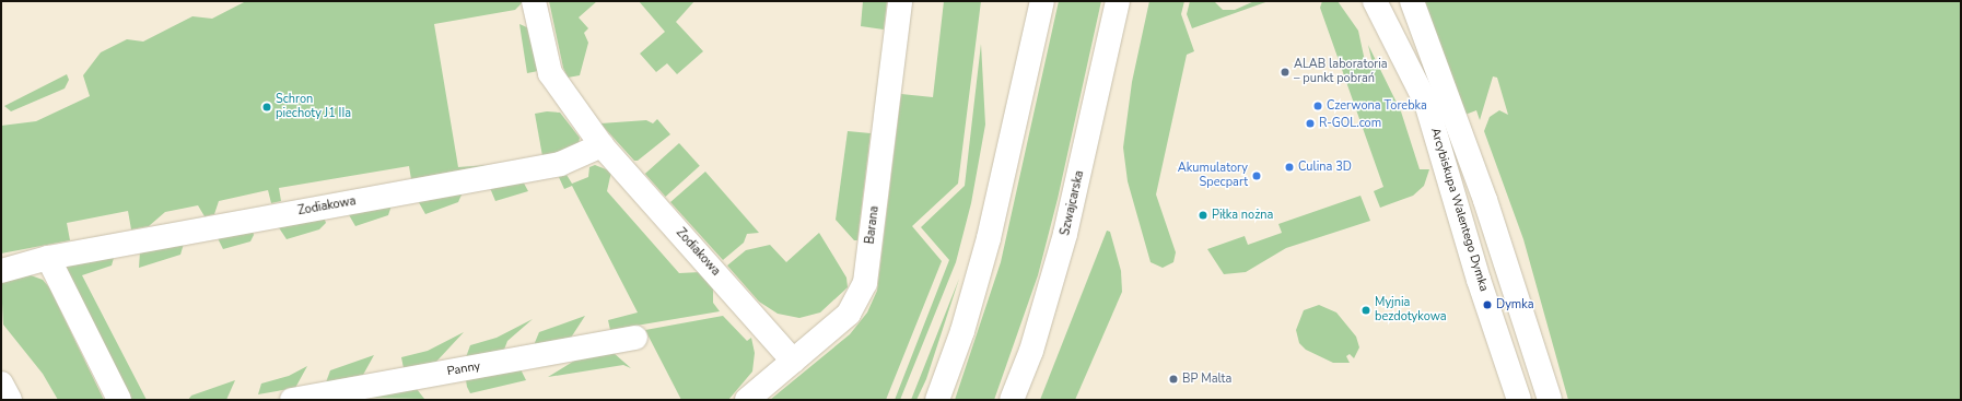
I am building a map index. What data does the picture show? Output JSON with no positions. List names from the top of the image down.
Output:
{
  "streets": {
    "street": [
      "Szwajcarska",
      "Zodiakowa",
      "Arcybiskupa Walentego Dymka",
      "Barana",
      "Panny"
    ]
  },
  "crossings": [
    ["Zodiakowa", "Barana"]
  ],
  "places": [
    "ALAB laboratoria – punkt pobrań",
    "Czerwona Torebka",
    "Schron piechoty J1 IIa",
    "R-GOL.com",
    "Culina 3D",
    "Akumulatory Specpart",
    "Piłka nożna",
    "Dymka",
    "Myjnia bezdotykowa",
    "BP Malta"
  ]
}
